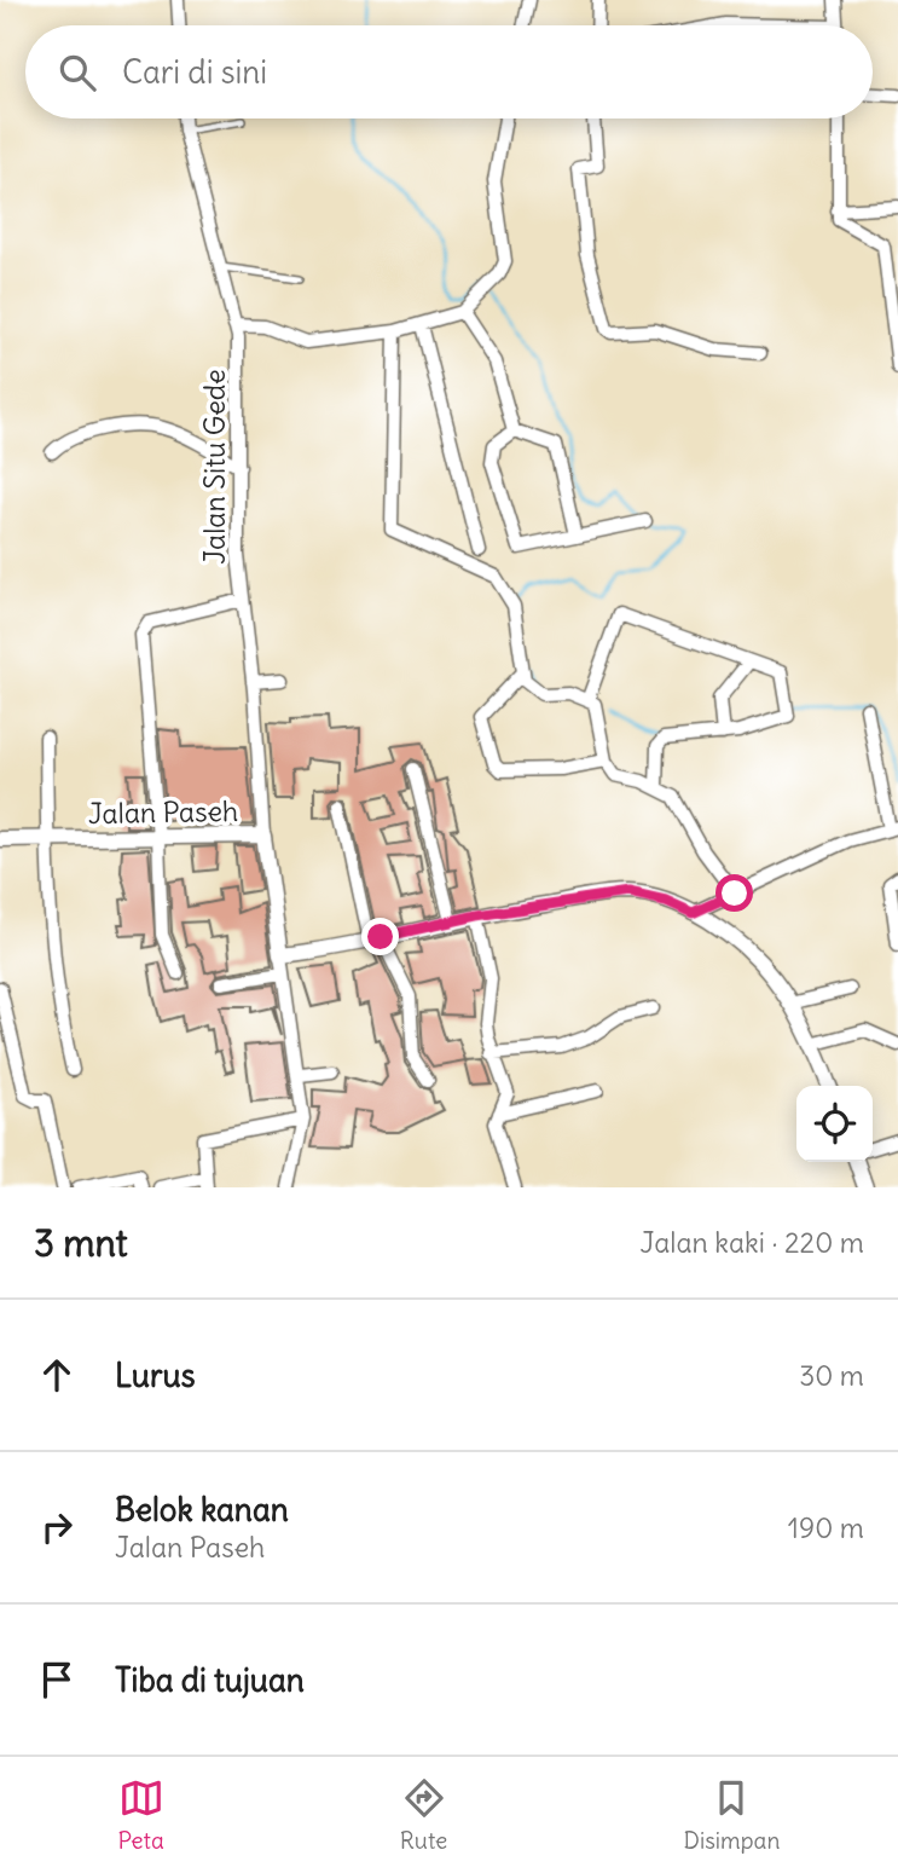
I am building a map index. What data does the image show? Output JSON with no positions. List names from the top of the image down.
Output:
{
  "streets": {
    "street": ["Jalan Situ Gede", "Jalan Paseh"]
  },
  "crossings": [
    ["Jalan Situ Gede", "Jalan Paseh"]
  ],
  "page": {
    "search": "Cari di sini",
    "heading": ["3 mnt", "Jalan kaki · 220 m"],
    "list": [
      ["Lurus", "30 m"],
      ["Belok kanan", "Jalan Paseh", "190 m"],
      "Tiba di tujuan"
    ],
    "nav": ["Peta", "Rute", "Disimpan"]
  }
}
